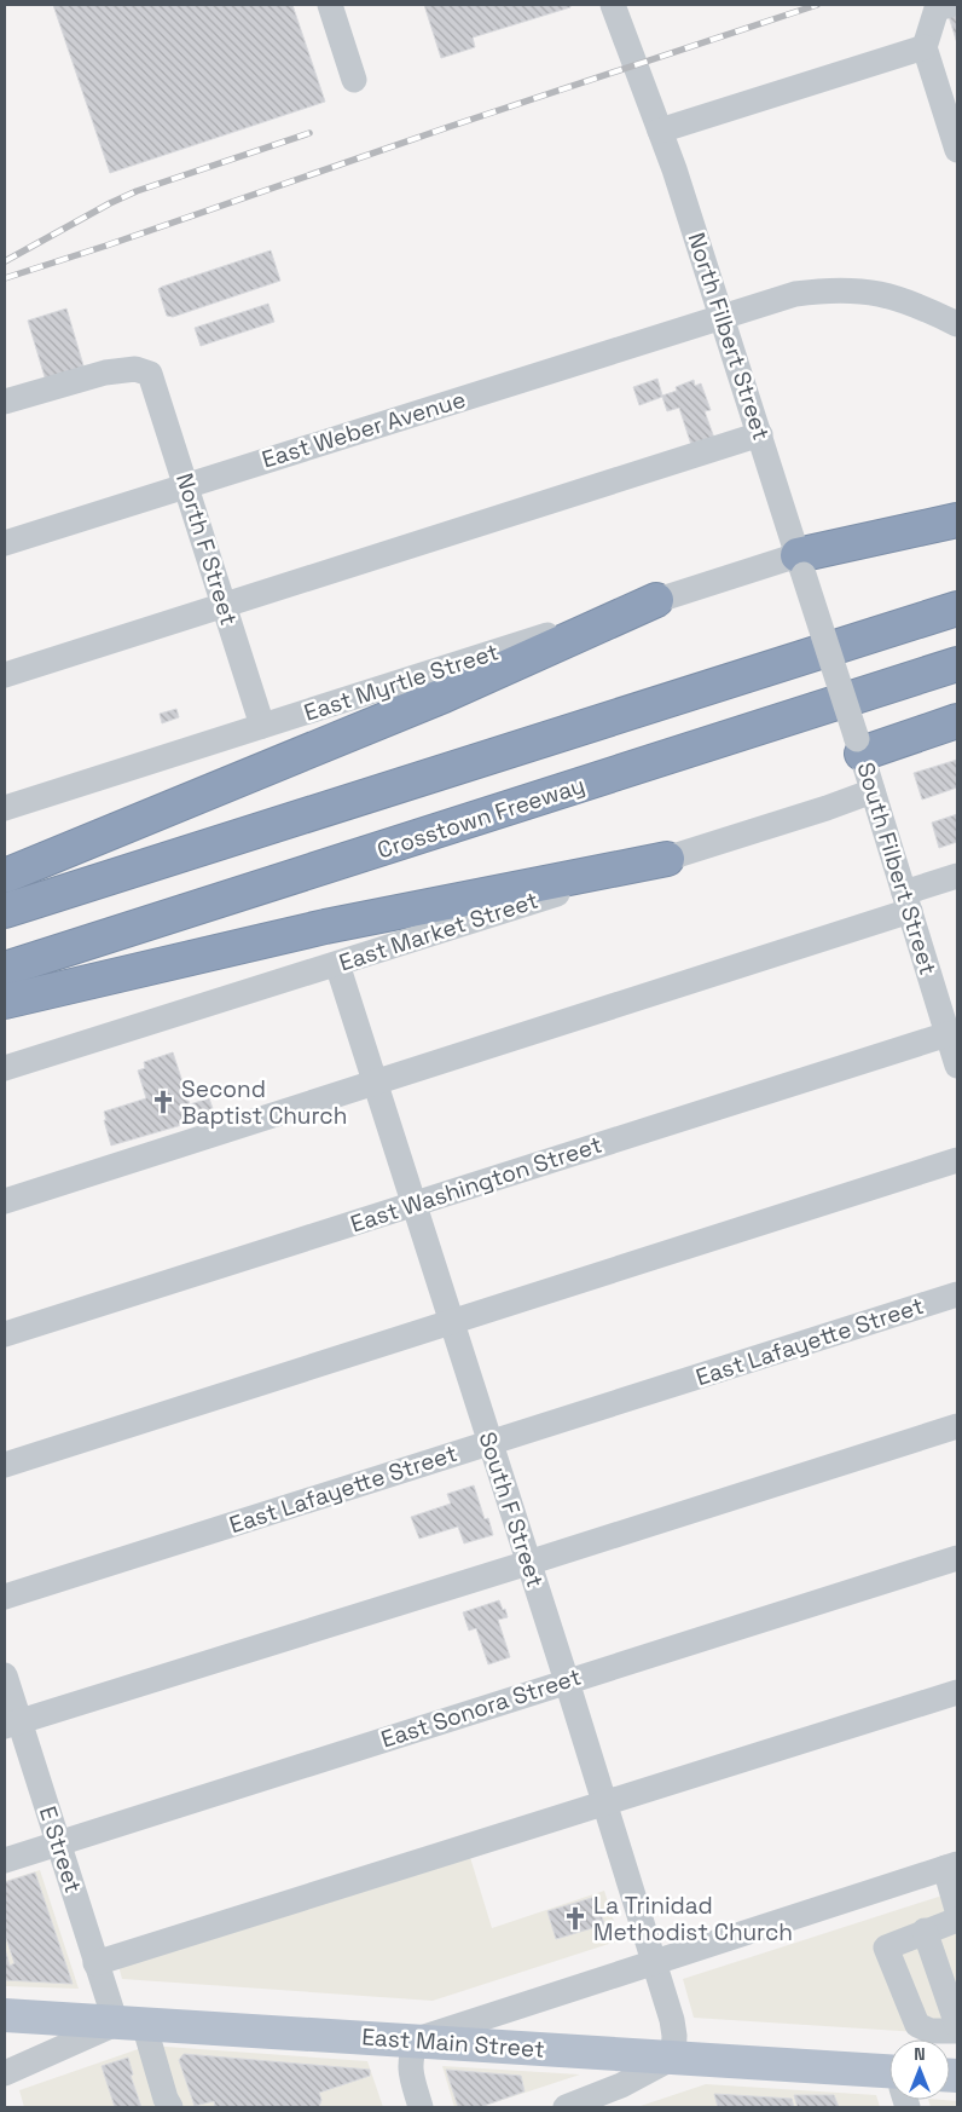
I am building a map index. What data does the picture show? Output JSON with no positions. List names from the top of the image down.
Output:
{
  "streets": {
    "highway": ["Crosstown Freeway"],
    "main road": ["East Main Street"],
    "street": [
      "North Filbert Street",
      "East Weber Avenue",
      "North F Street",
      "East Myrtle Street",
      "South Filbert Street",
      "East Market Street",
      "East Washington Street",
      "East Lafayette Street",
      "South F Street",
      "East Sonora Street",
      "E Street"
    ]
  },
  "crossings": [
    ["North Filbert Street", "East Weber Avenue"],
    ["North Filbert Street", "East Myrtle Street"],
    ["North Filbert Street", "South Filbert Street"],
    ["East Weber Avenue", "North F Street"],
    ["North F Street", "East Myrtle Street"],
    ["South Filbert Street", "East Market Street"],
    ["South Filbert Street", "East Washington Street"],
    ["East Market Street", "South F Street"],
    ["East Washington Street", "South F Street"],
    ["East Lafayette Street", "South F Street"],
    ["South F Street", "East Sonora Street"],
    ["South F Street", "East Main Street"],
    ["East Sonora Street", "E Street"],
    ["E Street", "East Main Street"]
  ],
  "places": {
    "church": ["Second Baptist Church", "La Trinidad Methodist Church"]
  },
  "north": "top"
}
